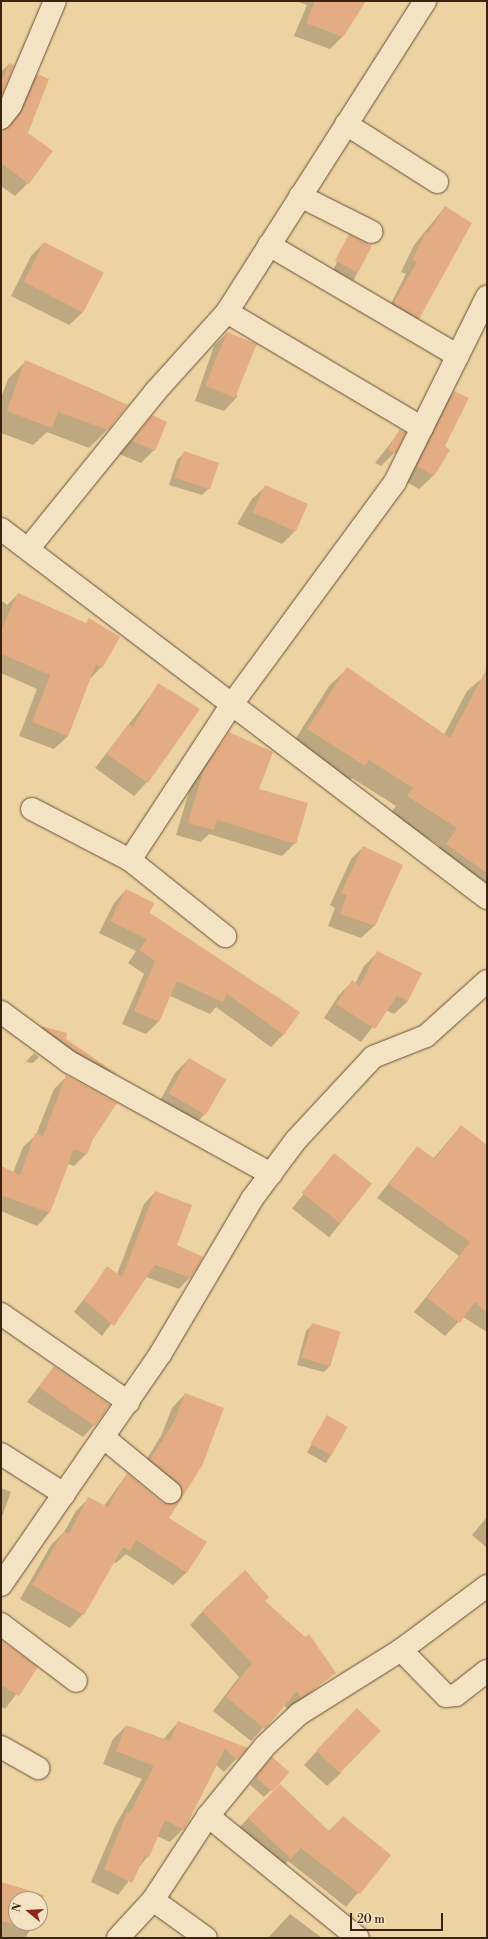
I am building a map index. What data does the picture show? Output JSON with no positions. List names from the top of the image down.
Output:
{
  "scale_bar": "20 m",
  "north": "left"
}
